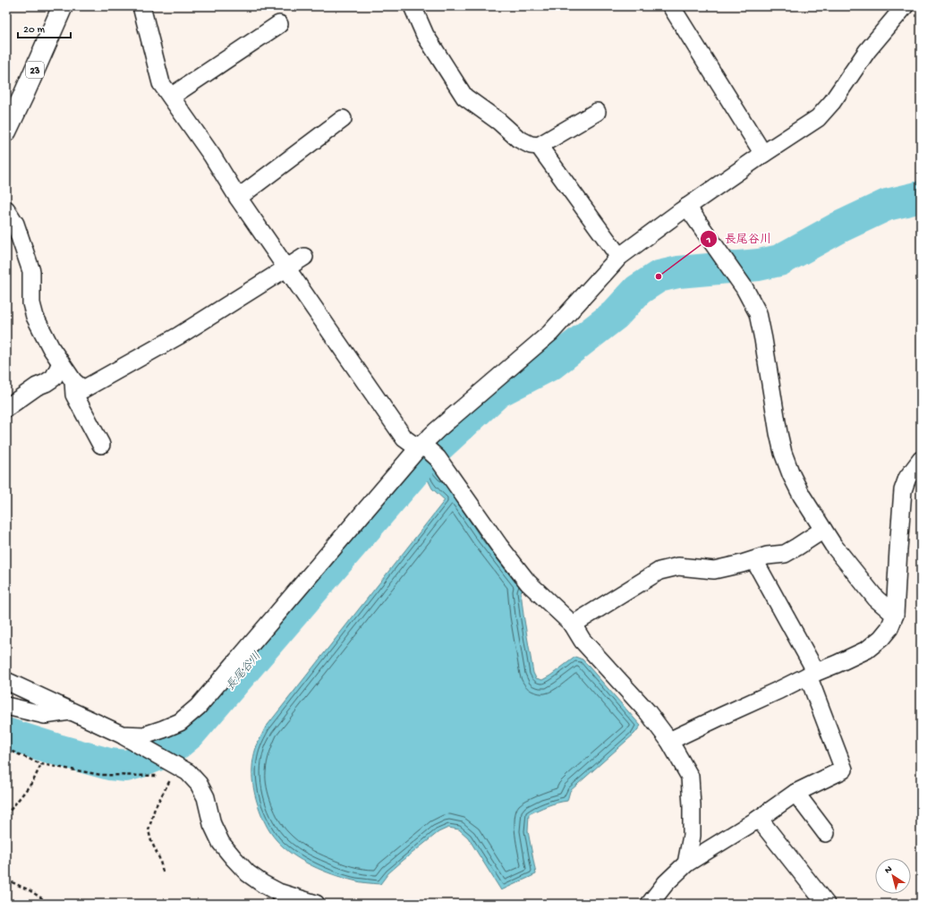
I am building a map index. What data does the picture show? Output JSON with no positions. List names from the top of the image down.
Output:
{
  "streets": {
    "main road": ["23"]
  },
  "water": ["長尾谷川"],
  "places": ["長尾谷川"],
  "scale_bar": "20 m",
  "north": "top left"
}
